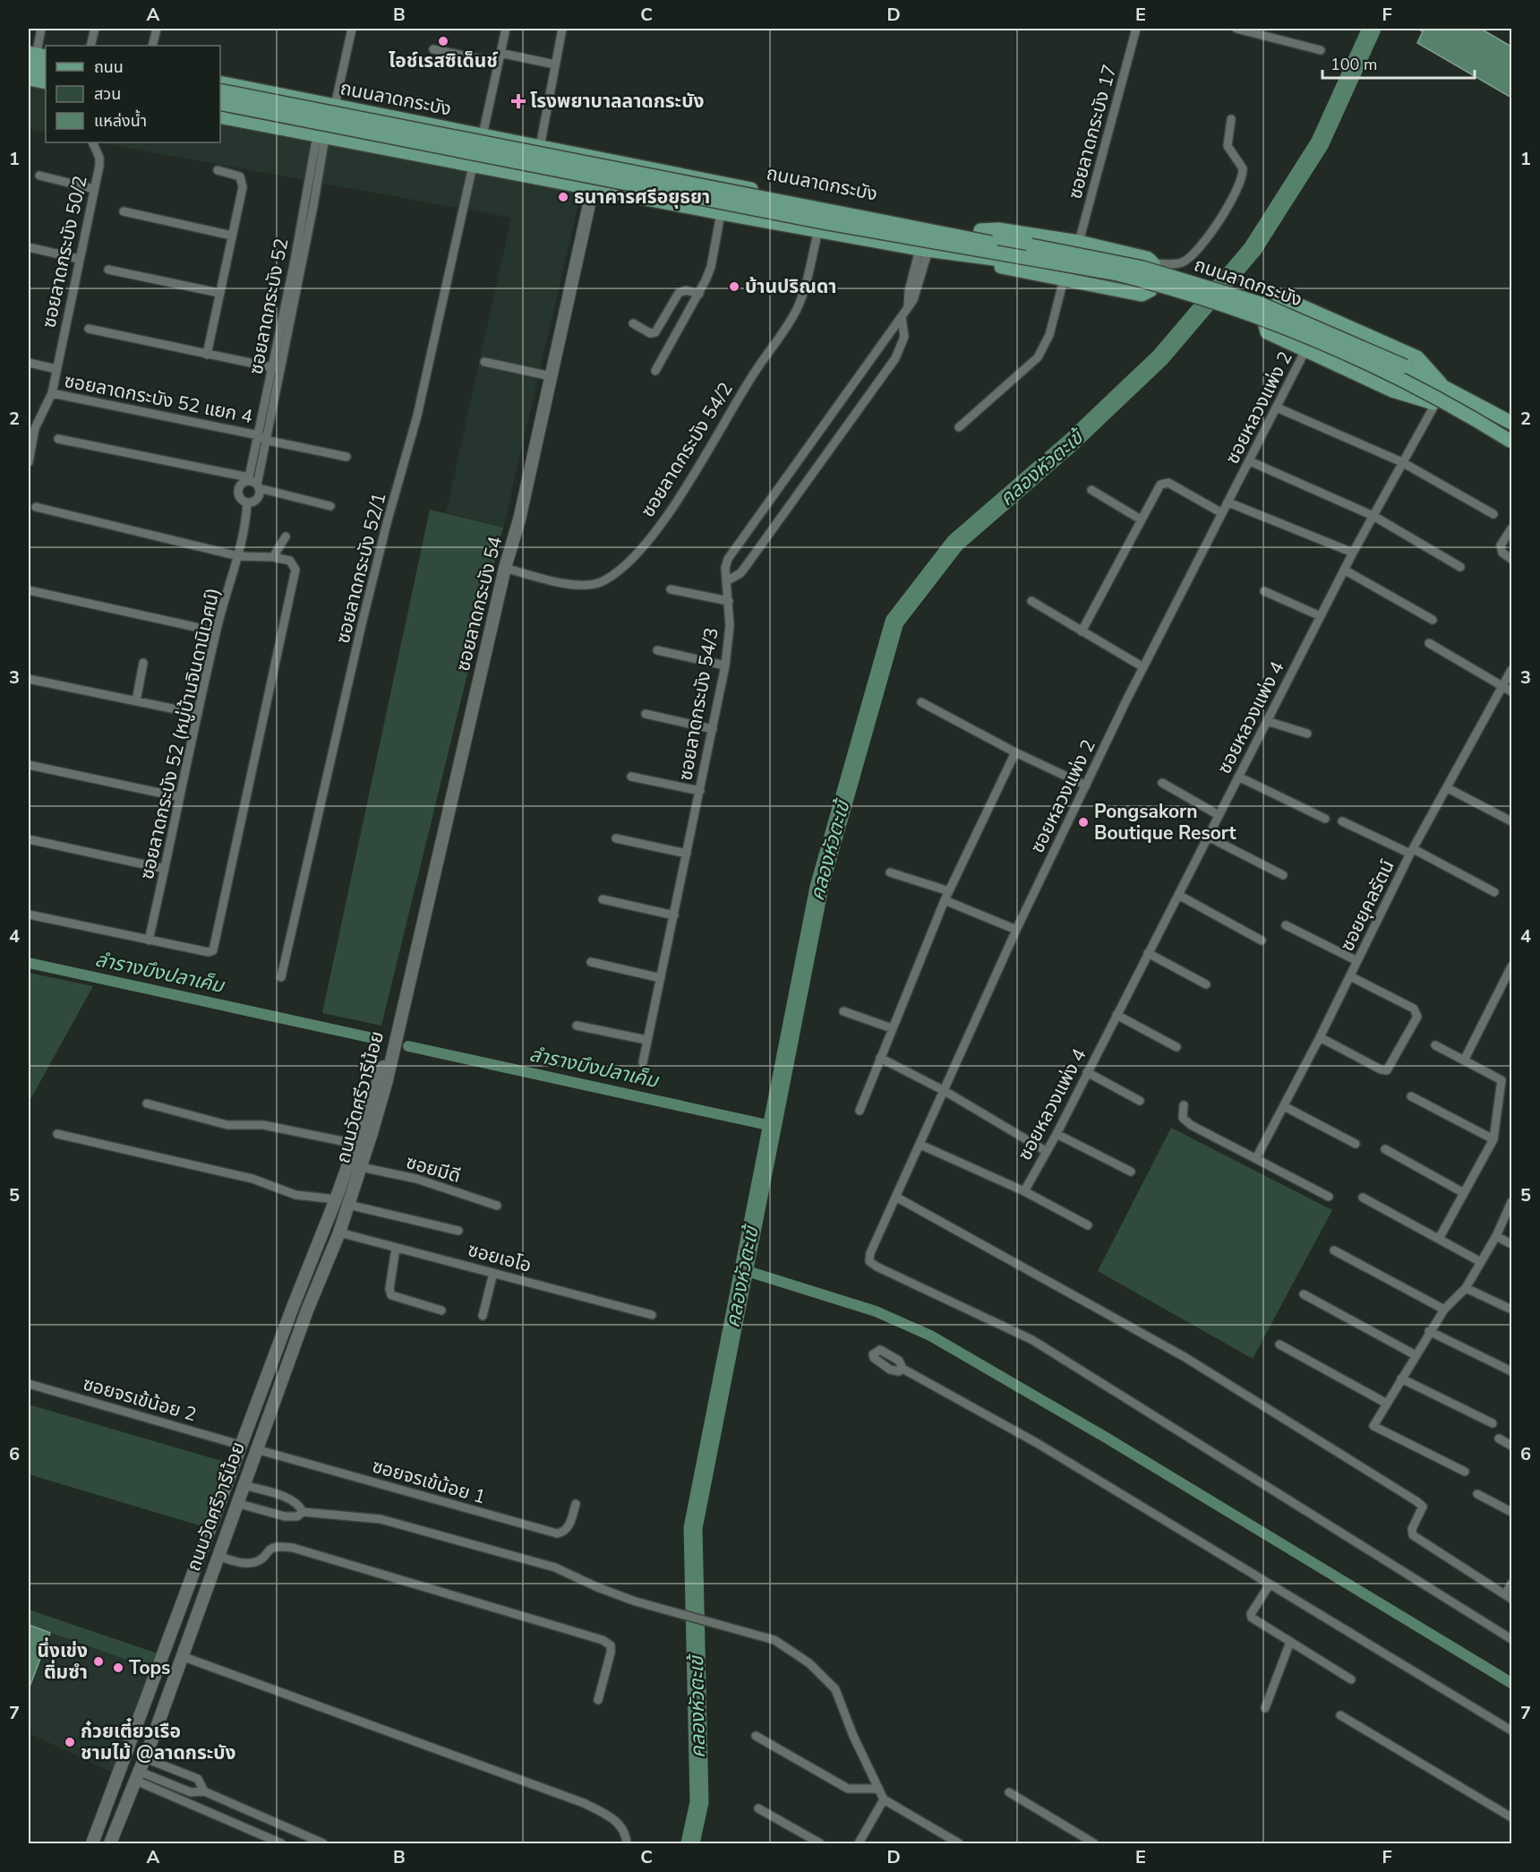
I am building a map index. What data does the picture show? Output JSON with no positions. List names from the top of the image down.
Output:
{
  "streets": {
    "main road": ["ถนนลาดกระบัง", "ซอยลาดกระบัง 54", "ถนนวัดศรีวารีน้อย"],
    "street": [
      "ซอยลาดกระบัง 17",
      "ซอยลาดกระบัง 50/2",
      "ซอยลาดกระบัง 52",
      "ซอยลาดกระบัง 52 แยก 4",
      "ซอยหลวงแพ่ง 2",
      "ซอยลาดกระบัง 54/2",
      "ซอยลาดกระบัง 52/1",
      "ซอยลาดกระบัง 54/3",
      "ซอยหลวงแพ่ง 4",
      "ซอยลาดกระบัง 52 (หมู่บ้านจินดานิเวศน์)",
      "ซอยยุคลรัตน์",
      "ซอยมีดี",
      "ซอยเอโอ",
      "ซอยจรเข้น้อย 2",
      "ซอยจรเข้น้อย 1"
    ]
  },
  "crossings": [
    ["ถนนลาดกระบัง", "ซอยลาดกระบัง 52"],
    ["ถนนลาดกระบัง", "ซอยลาดกระบัง 54/2"],
    ["ถนนลาดกระบัง", "ซอยลาดกระบัง 52/1"],
    ["ถนนลาดกระบัง", "ซอยลาดกระบัง 54"],
    ["ถนนลาดกระบัง", "ซอยลาดกระบัง 54/3"],
    ["ถนนลาดกระบัง", "ซอยหลวงแพ่ง 4"],
    ["ซอยลาดกระบัง 50/2", "ซอยลาดกระบัง 52 แยก 4"],
    ["ซอยลาดกระบัง 52", "ซอยลาดกระบัง 52 แยก 4"],
    ["ซอยลาดกระบัง 52", "ซอยลาดกระบัง 52 (หมู่บ้านจินดานิเวศน์)"],
    ["ซอยลาดกระบัง 54/2", "ซอยลาดกระบัง 54"],
    ["ซอยลาดกระบัง 54", "ถนนวัดศรีวารีน้อย"],
    ["ถนนวัดศรีวารีน้อย", "ซอยมีดี"],
    ["ถนนวัดศรีวารีน้อย", "ซอยเอโอ"],
    ["ถนนวัดศรีวารีน้อย", "ซอยจรเข้น้อย 2"],
    ["ถนนวัดศรีวารีน้อย", "ซอยจรเข้น้อย 1"]
  ],
  "water": ["คลองหัวตะเข้", "ลำรางบึงปลาเค็ม"],
  "places": {
    "other": [
      "ไอช์เรสซิเด็นช์",
      "ธนาคารศรีอยุธยา",
      "บ้านปริณดา",
      "Pongsakorn Boutique Resort",
      "นึ่งเข่ง ติ่มซำ",
      "Tops",
      "ก๋วยเตี๋ยวเรือ ชามไม้ @ลาดกระบัง"
    ],
    "health": ["โรงพยาบาลลาดกระบัง"]
  },
  "legend": ["ถนน", "สวน", "แหล่งน้ำ"],
  "scale_bar": "100 m",
  "grid": {
    "columns": [
      "A",
      "B",
      "C",
      "D",
      "E",
      "F"
    ],
    "rows": [
      "1",
      "2",
      "3",
      "4",
      "5",
      "6",
      "7"
    ]
  }
}
